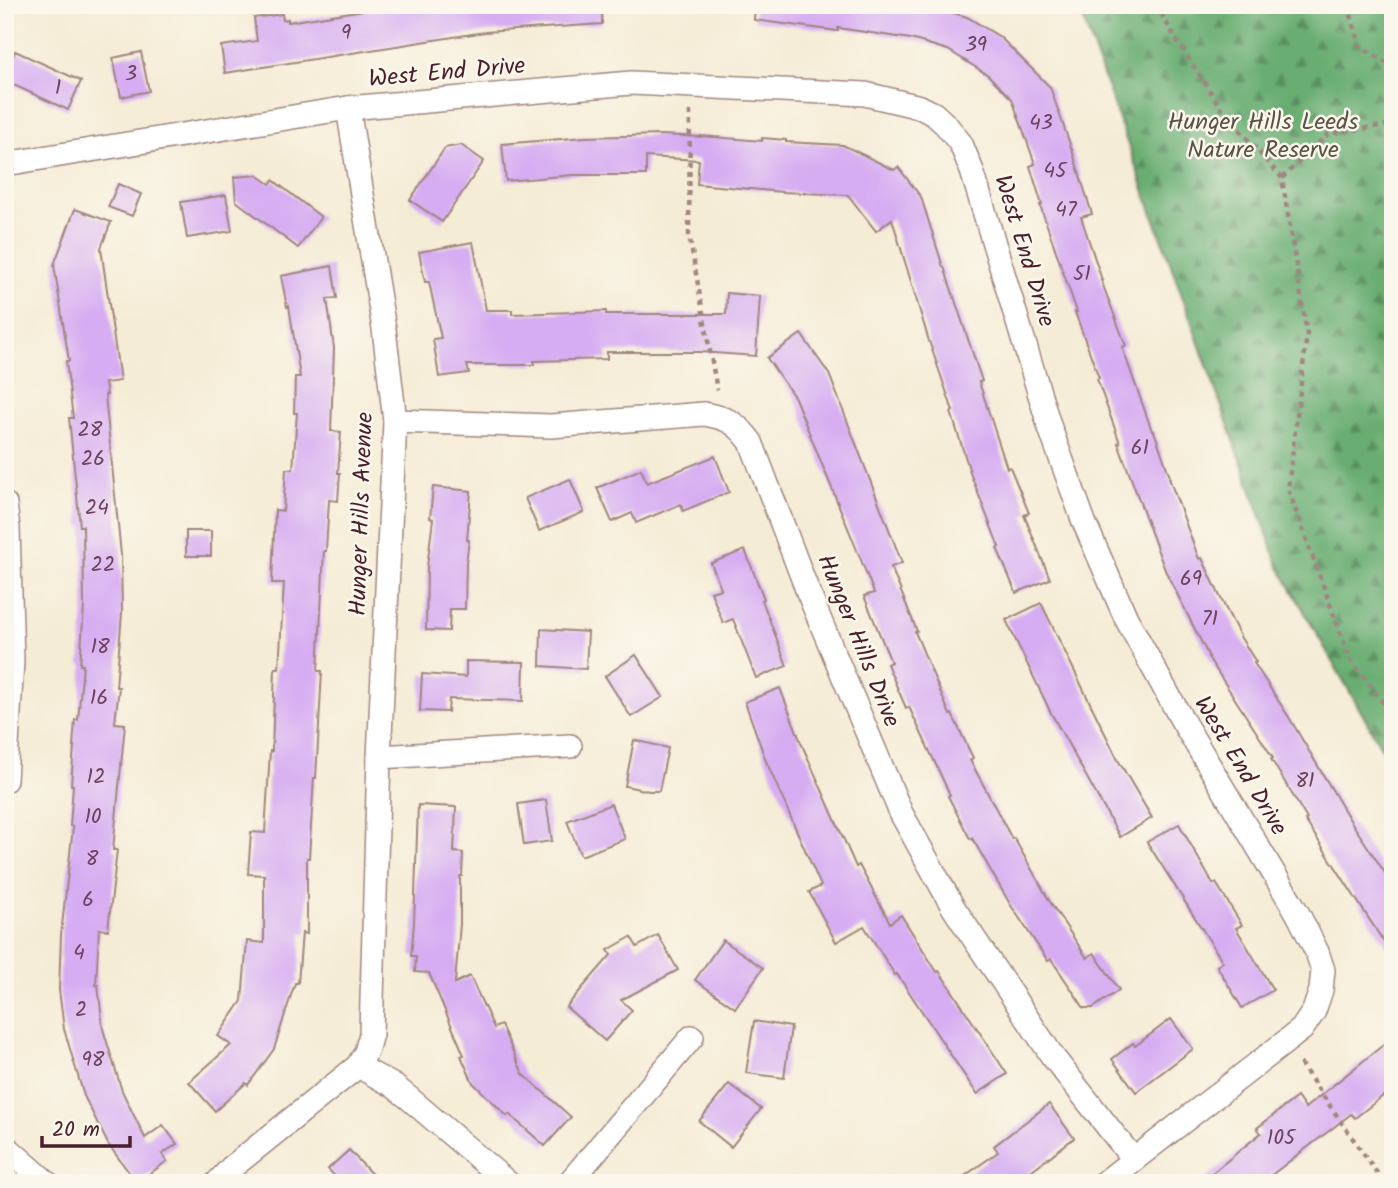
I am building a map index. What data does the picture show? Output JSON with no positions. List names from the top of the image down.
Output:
{
  "streets": {
    "street": ["West End Drive", "Hunger Hills Avenue", "Hunger Hills Drive"]
  },
  "crossings": [
    ["West End Drive", "Hunger Hills Avenue"],
    ["West End Drive", "Hunger Hills Drive"]
  ],
  "parks": ["Hunger Hills Leeds Nature Reserve"],
  "house_numbers": [
    "9",
    "39",
    "3",
    "1",
    "43",
    "45",
    "47",
    "51",
    "28",
    "61",
    "26",
    "24",
    "22",
    "69",
    "71",
    "18",
    "16",
    "12",
    "81",
    "10",
    "8",
    "6",
    "4",
    "2",
    "98",
    "105"
  ],
  "scale_bar": "20 m"
}
